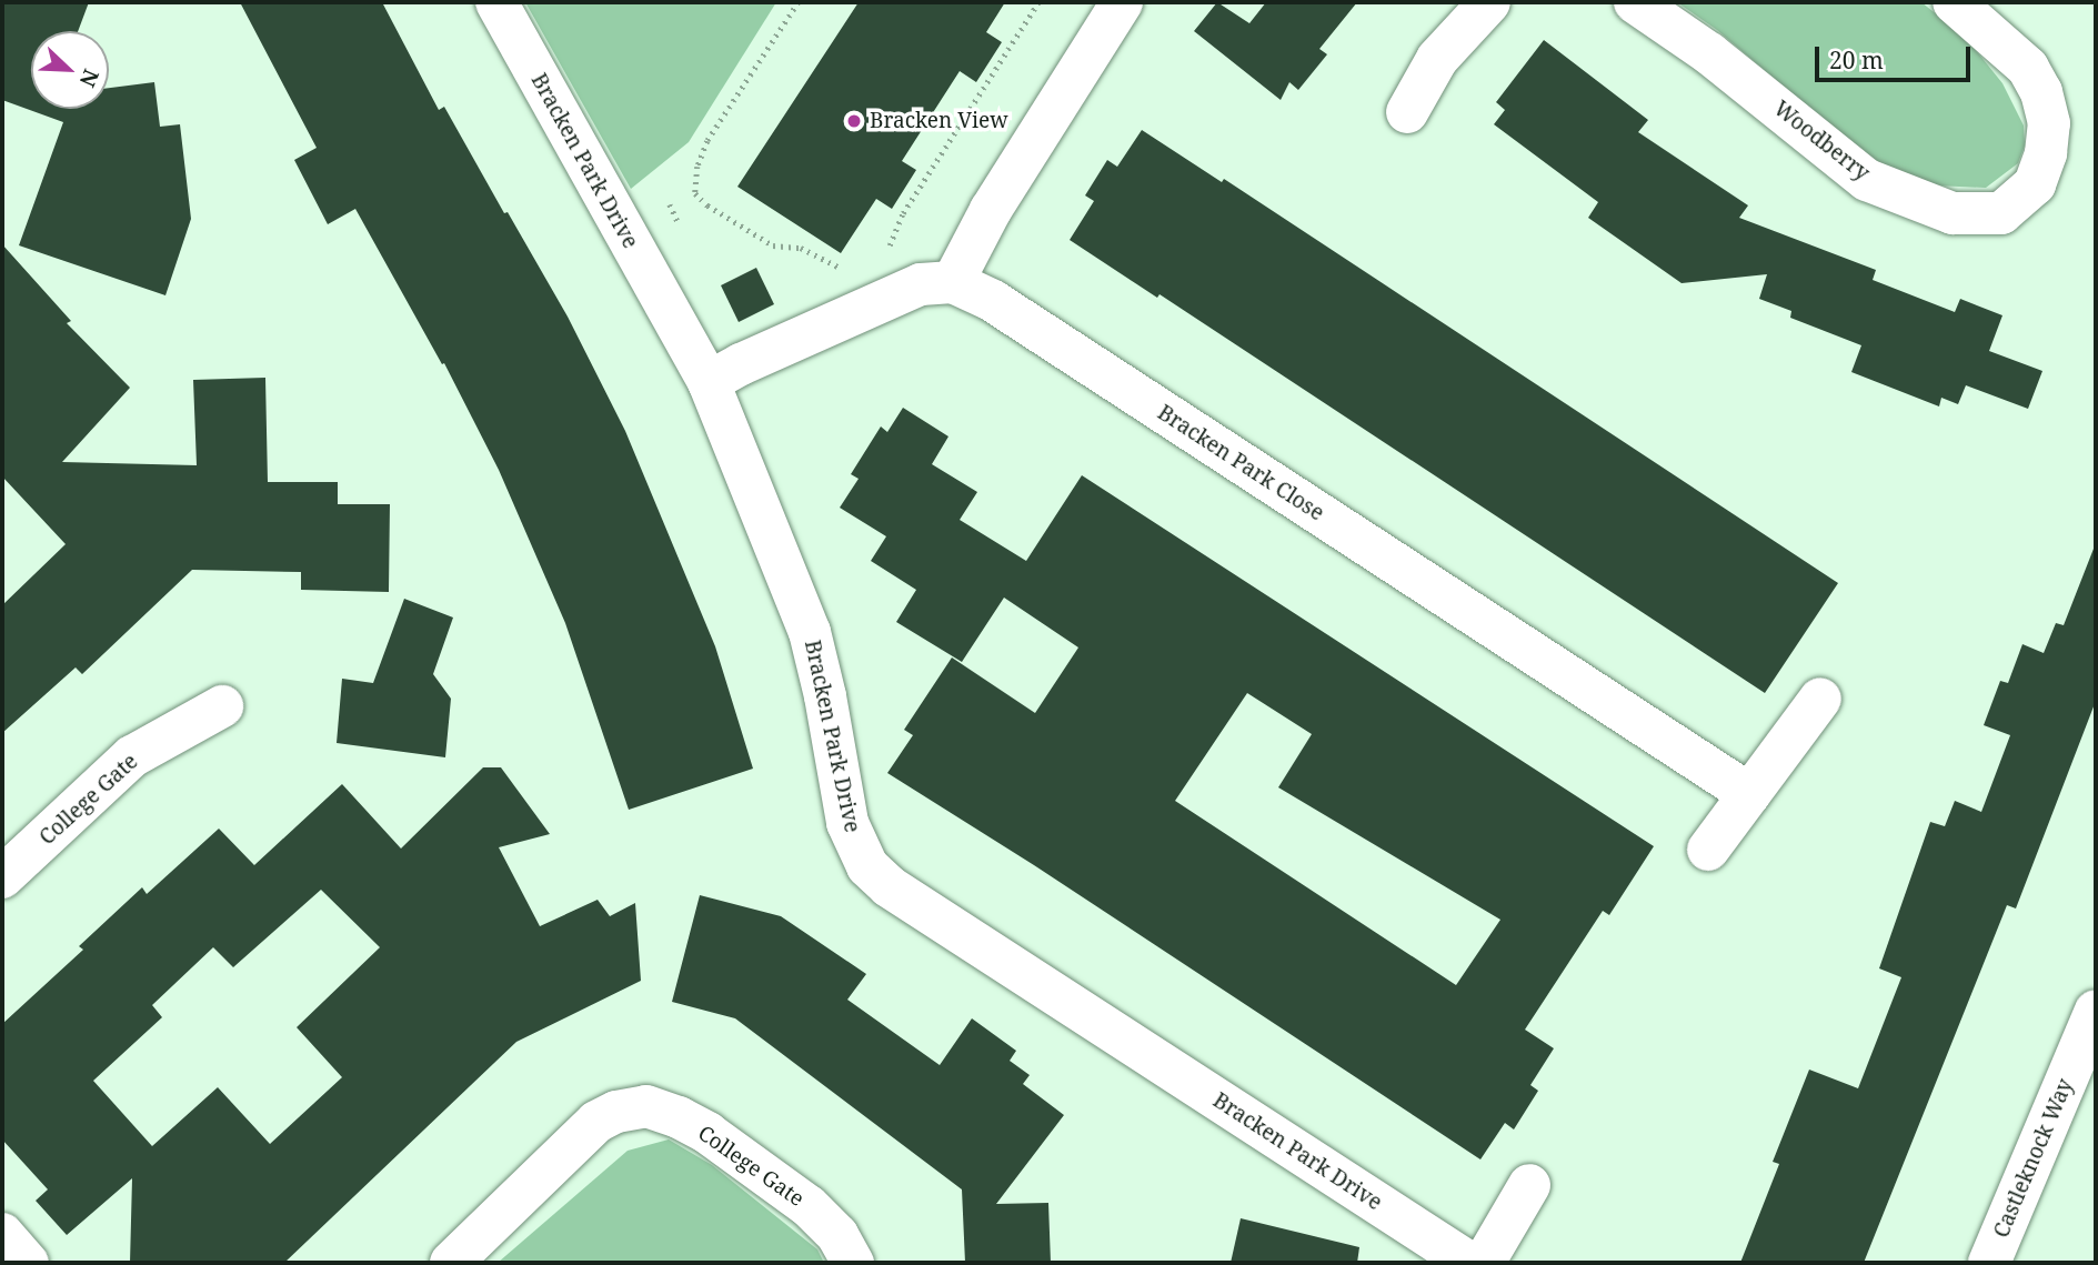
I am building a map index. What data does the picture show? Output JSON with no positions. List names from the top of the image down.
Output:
{
  "streets": {
    "street": [
      "Woodberry",
      "Bracken Park Drive",
      "Bracken Park Close",
      "College Gate",
      "Castleknock Way"
    ]
  },
  "places": ["Bracken View"],
  "scale_bar": "20 m",
  "north": "bottom right"
}
